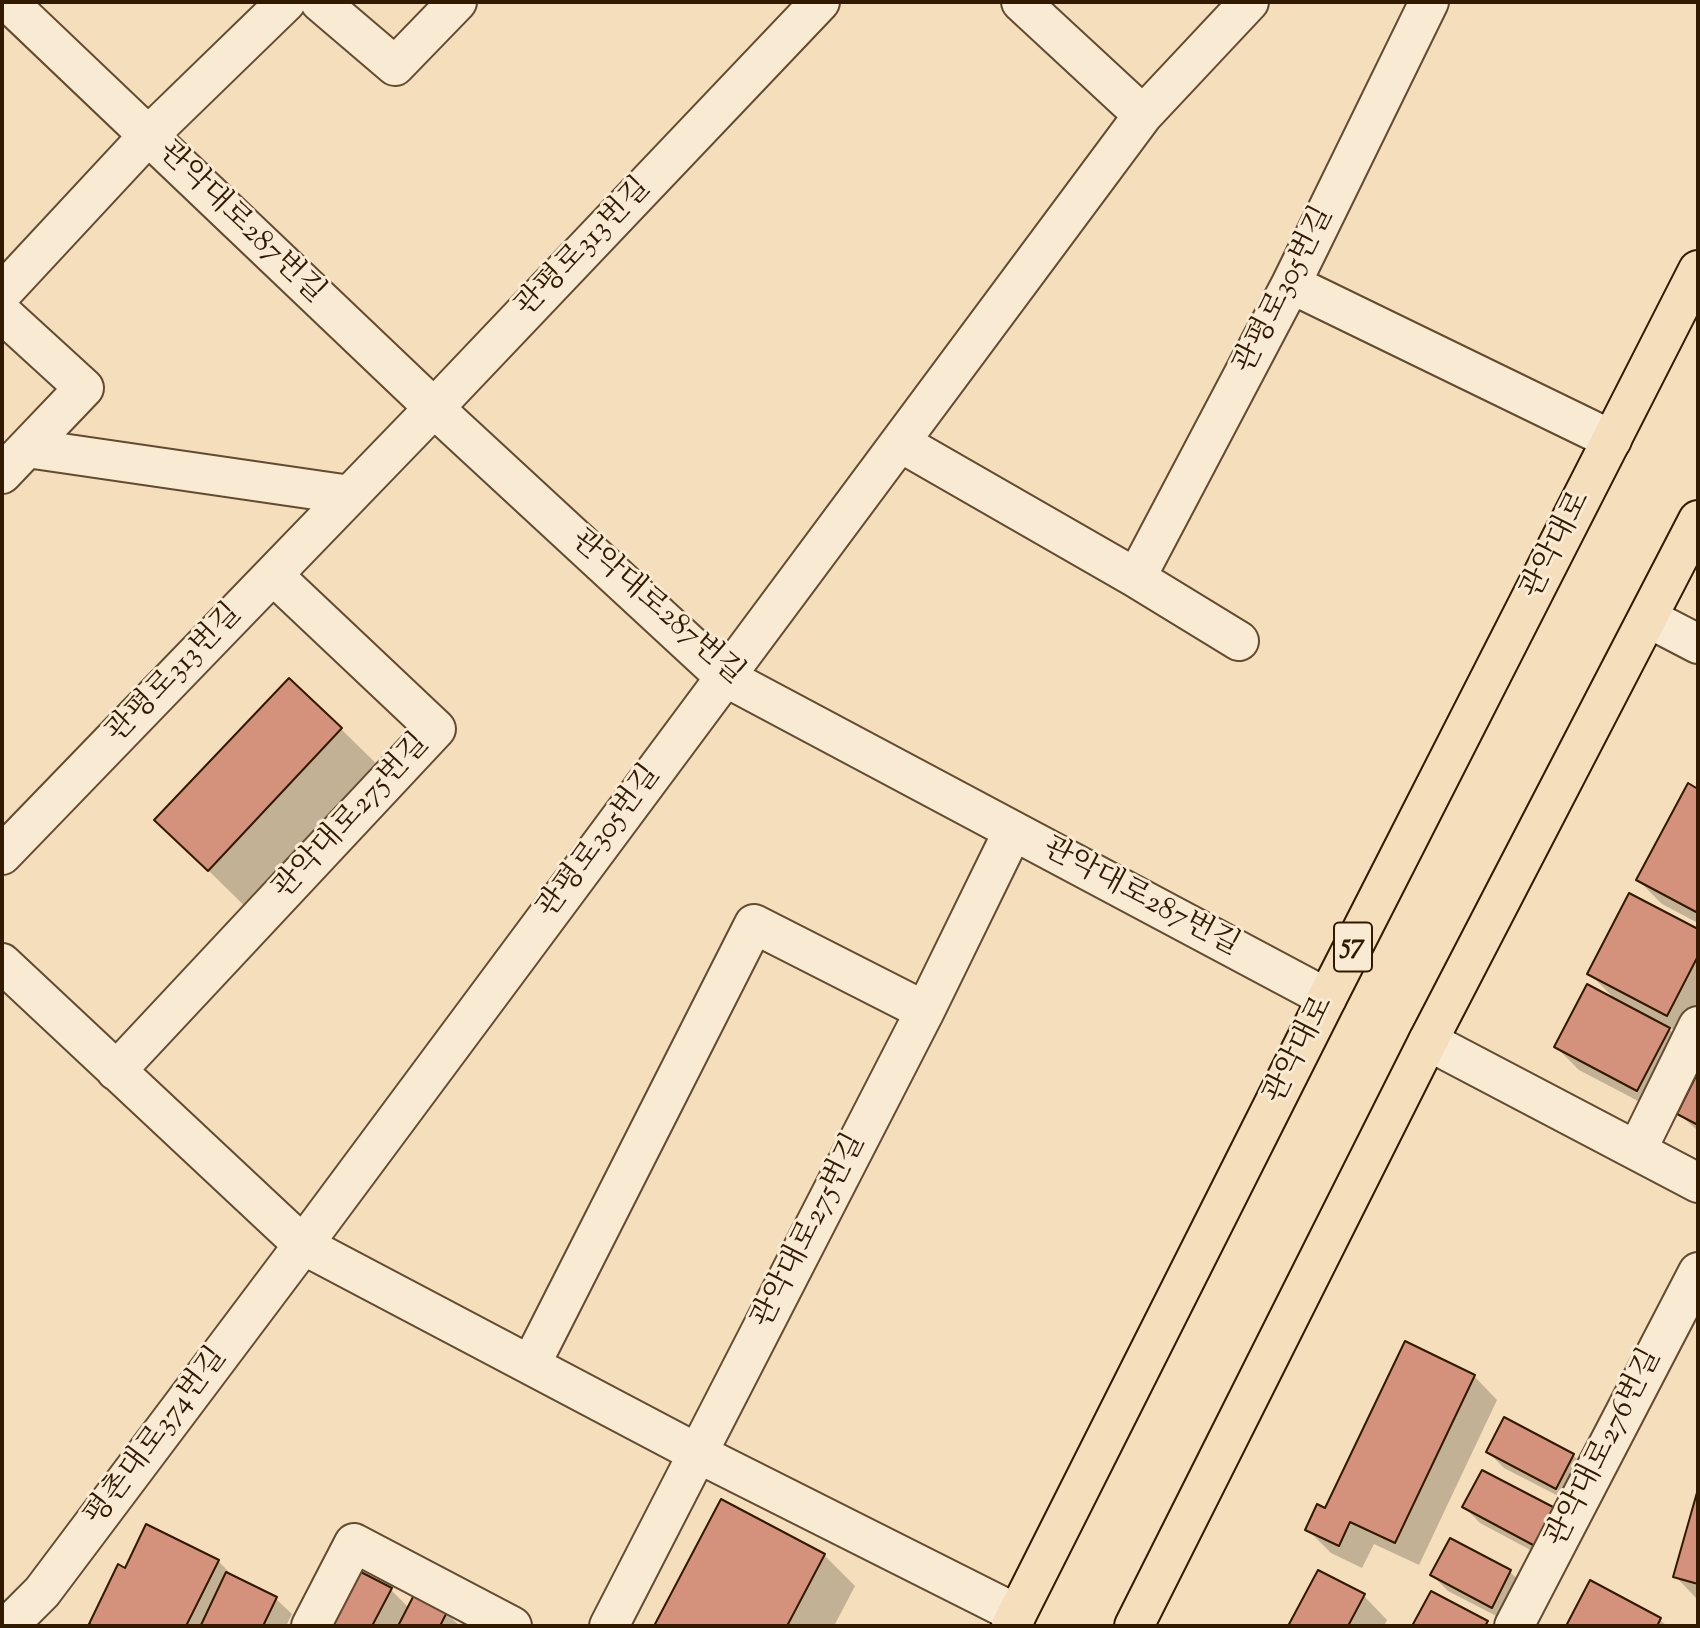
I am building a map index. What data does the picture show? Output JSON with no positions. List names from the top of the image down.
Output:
{
  "streets": {
    "main road": ["관악대로", "57"],
    "street": [
      "관악대로287번길",
      "관평로313번길",
      "관평로305번길",
      "관악대로275번길",
      "평촌대로374번길",
      "관악대로276번길"
    ]
  },
  "crossings": [
    ["관악대로287번길", "관평로313번길"],
    ["관악대로287번길", "관평로305번길"],
    ["관악대로287번길", "관악대로"],
    ["관악대로287번길", "관악대로275번길"],
    ["관평로313번길", "관악대로275번길"],
    ["관평로305번길", "평촌대로374번길"]
  ]
}
